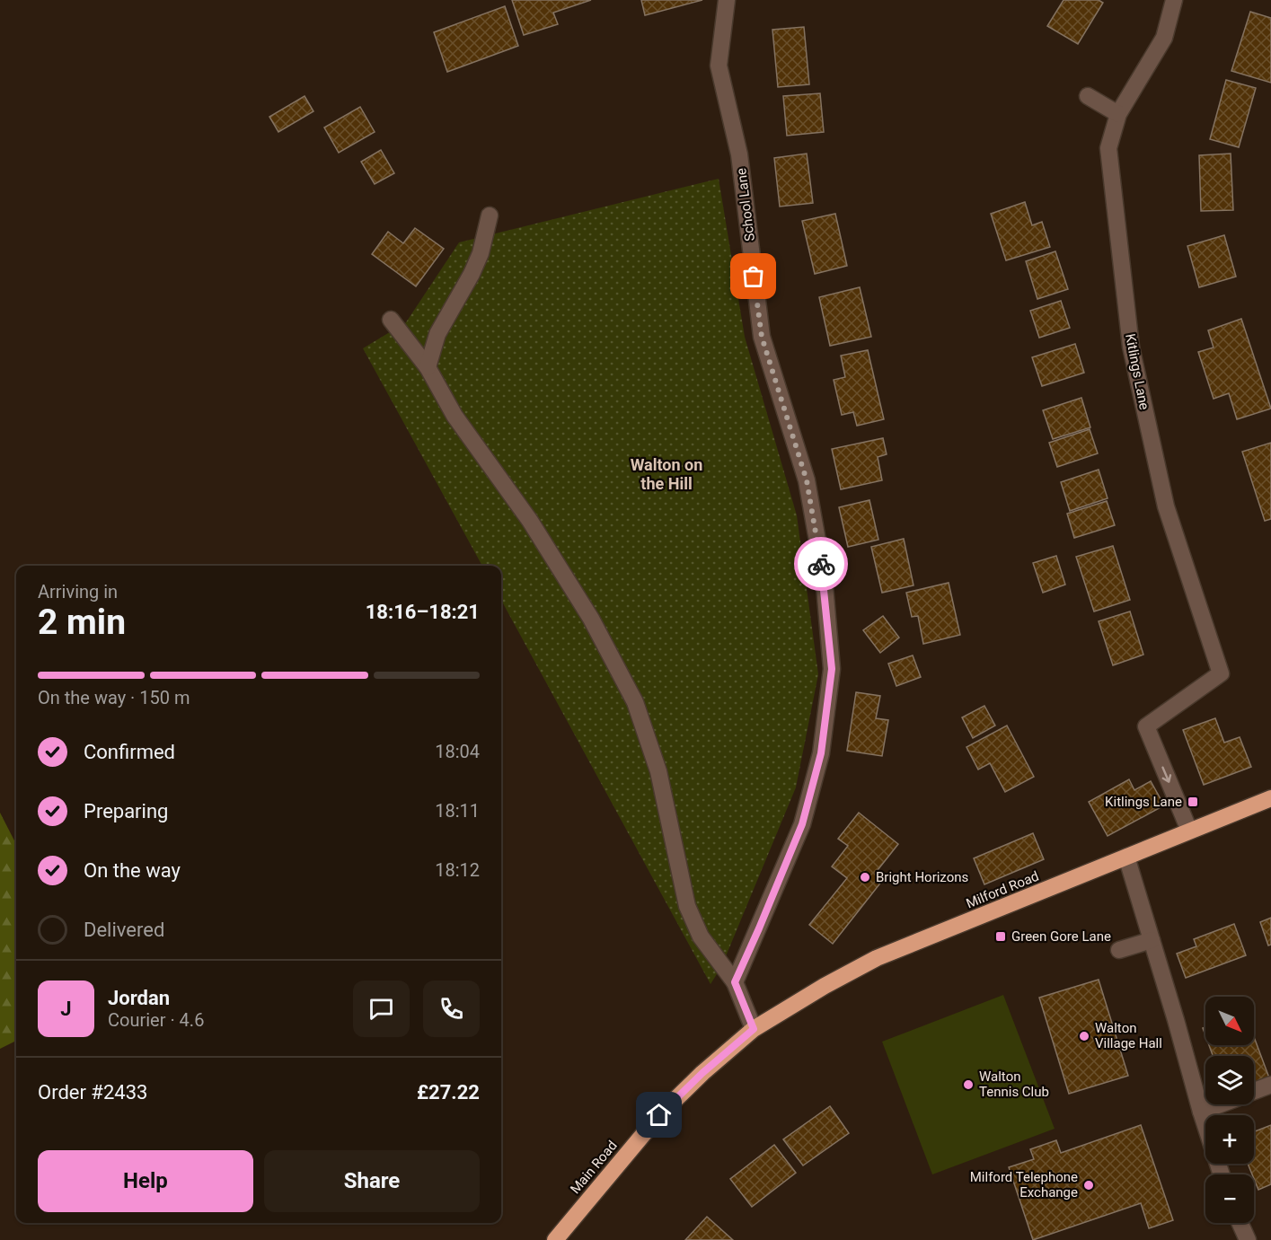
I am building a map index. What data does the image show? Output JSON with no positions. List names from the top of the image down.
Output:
{
  "streets": {
    "highway": ["Milford Road", "Main Road"],
    "street": ["School Lane", "Kitlings Lane"]
  },
  "crossings": [
    ["Kitlings Lane", "Milford Road"],
    ["Milford Road", "Main Road"]
  ],
  "one_way": ["Kitlings Lane"],
  "districts": ["Walton on the Hill"],
  "places": {
    "transit": ["Kitlings Lane", "Green Gore Lane"],
    "other": [
      "Bright Horizons",
      "Walton Village Hall",
      "Walton Tennis Club",
      "Milford Telephone Exchange"
    ]
  },
  "north": "bottom right",
  "page": {
    "heading": ["2 min", "Arriving in", "18:16–18:21"],
    "panel": [
      "Jordan",
      "Courier · 4.6",
      "Order #2433",
      "£27.22"
    ],
    "bar": "On the way · 150 m",
    "list": [
      ["Confirmed", "18:04"],
      ["Preparing", "18:11"],
      ["On the way", "18:12"],
      "Delivered"
    ],
    "round": "J",
    "map_buttons": ["+", "−"],
    "buttons": ["Help", "Share"]
  }
}
